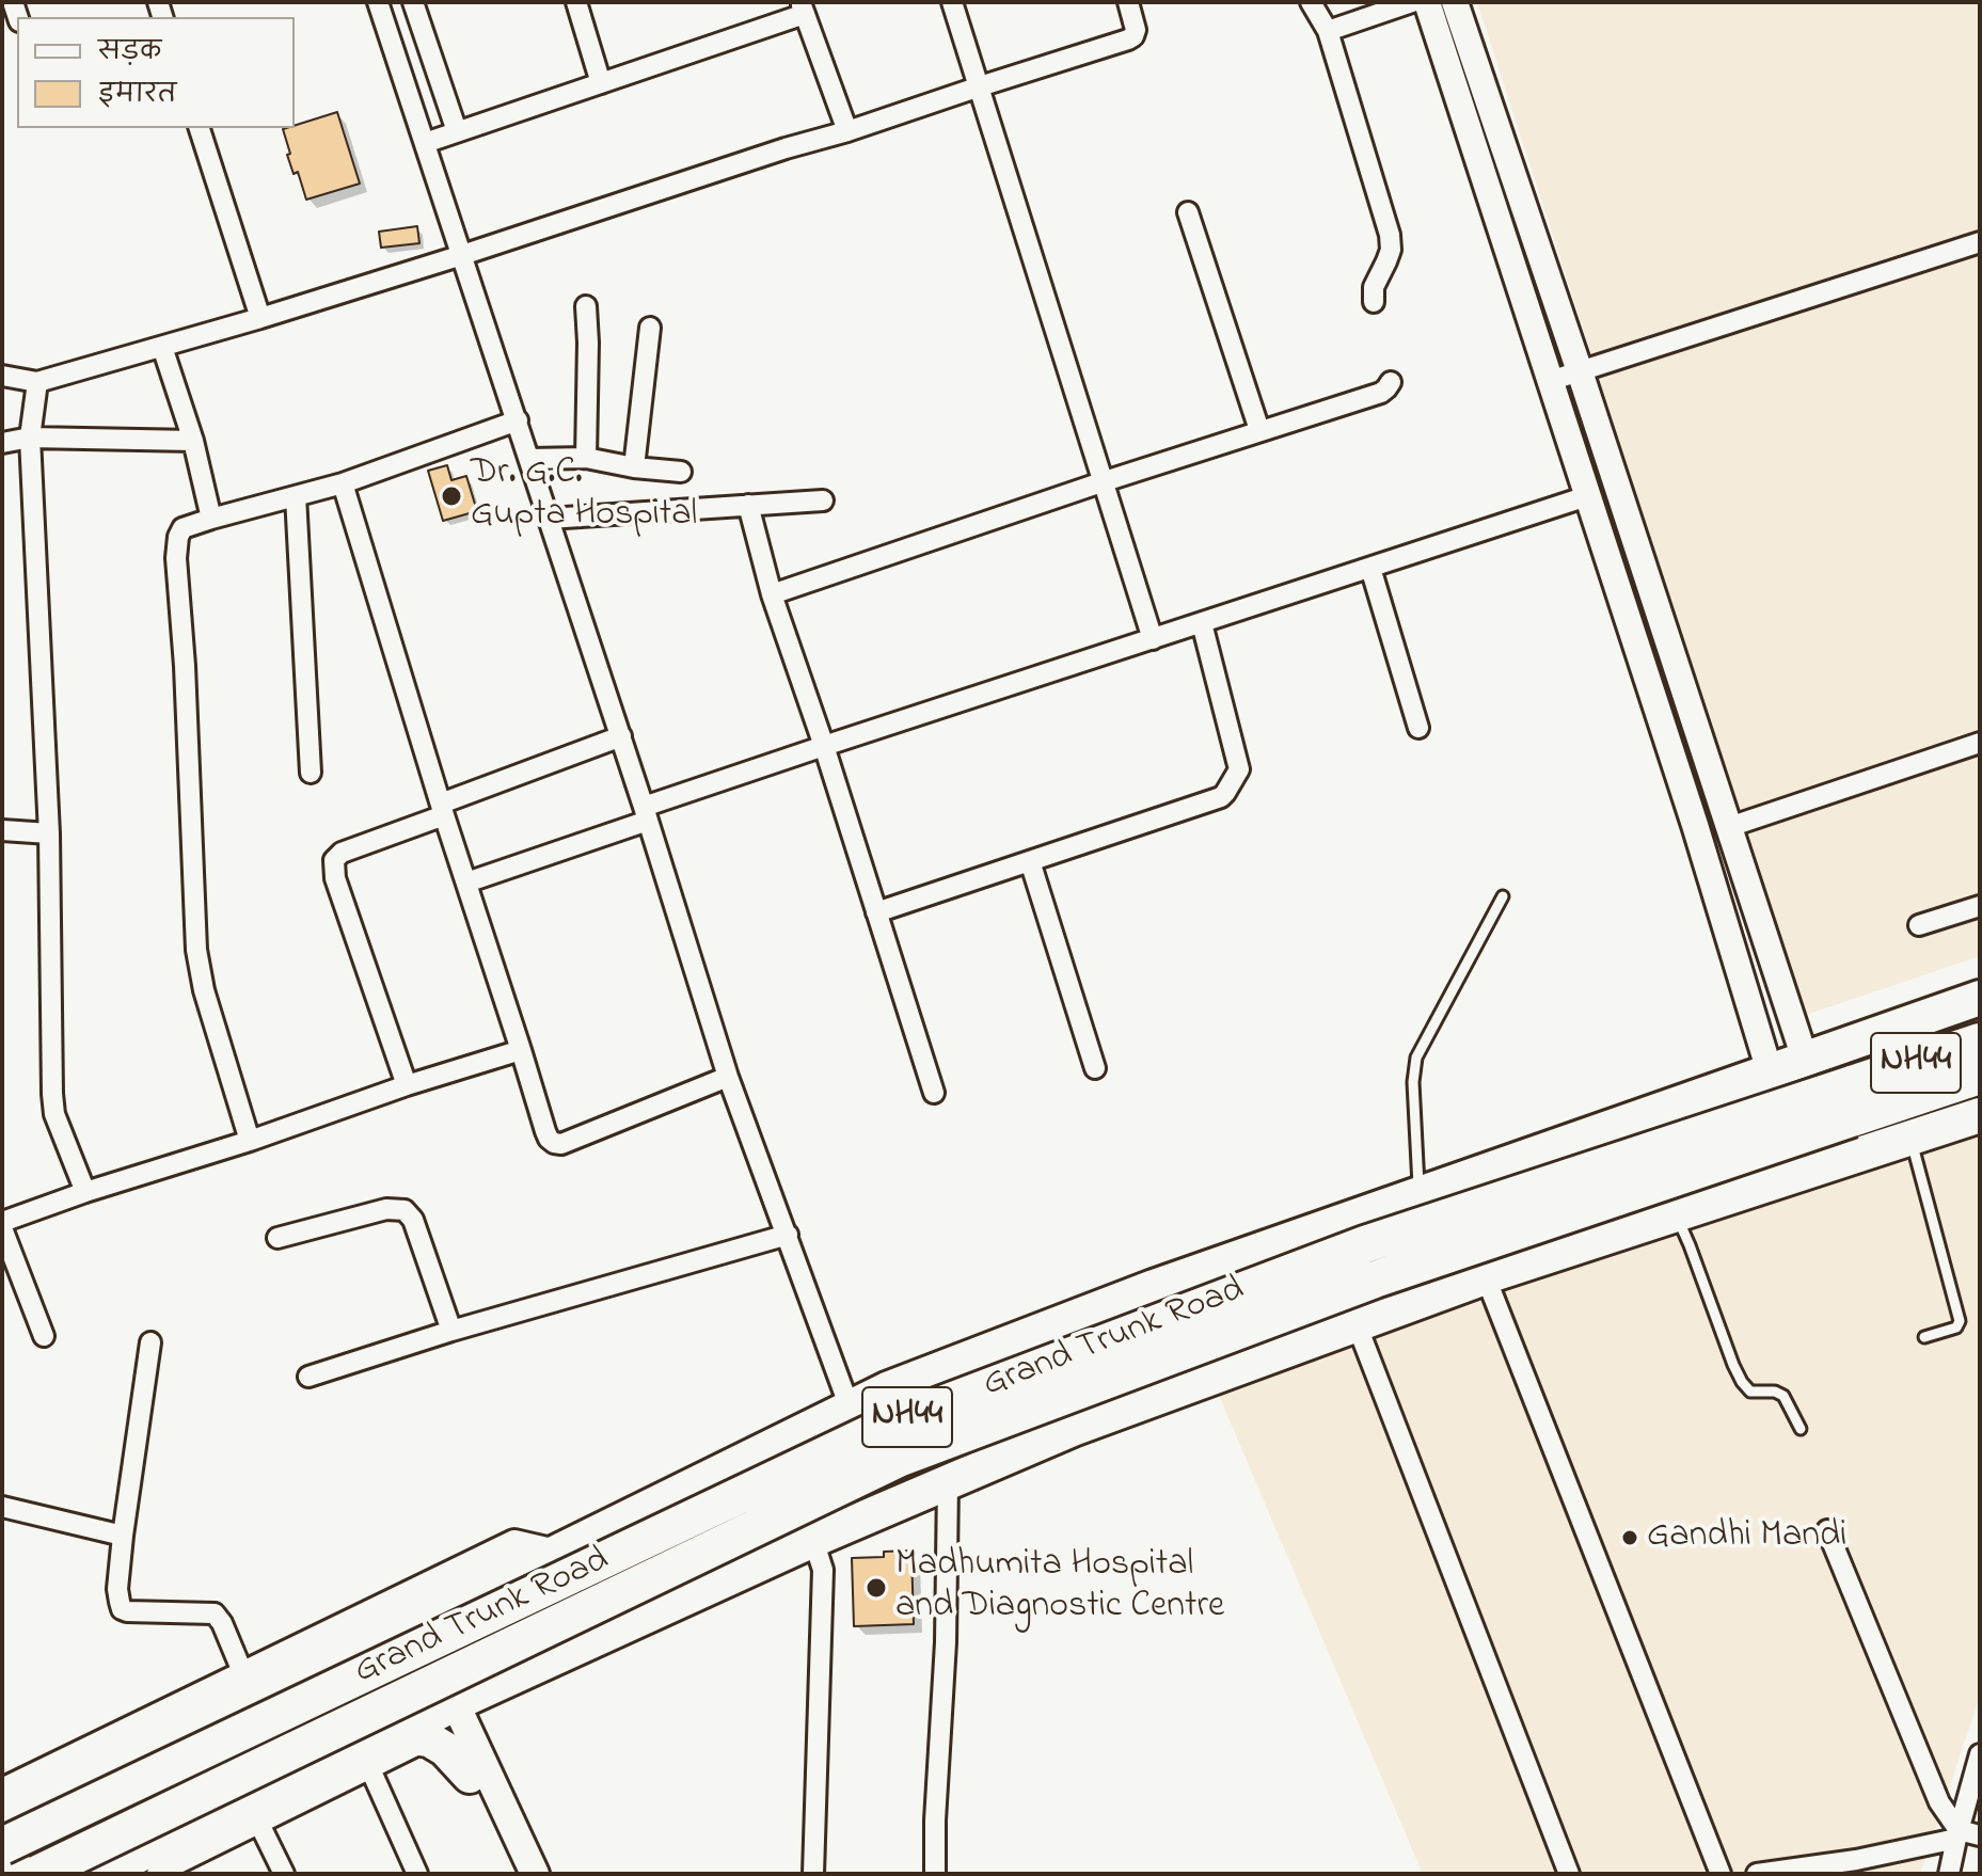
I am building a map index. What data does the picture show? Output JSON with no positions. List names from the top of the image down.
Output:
{
  "streets": {
    "highway": ["NH44", "Grand Trunk Road"]
  },
  "places": ["Dr. G.C. Gupta Hospital", "Gandhi Mandi", "Madhumita Hospital and Diagnostic Centre"],
  "legend": ["सड़क", "इमारत"]
}
